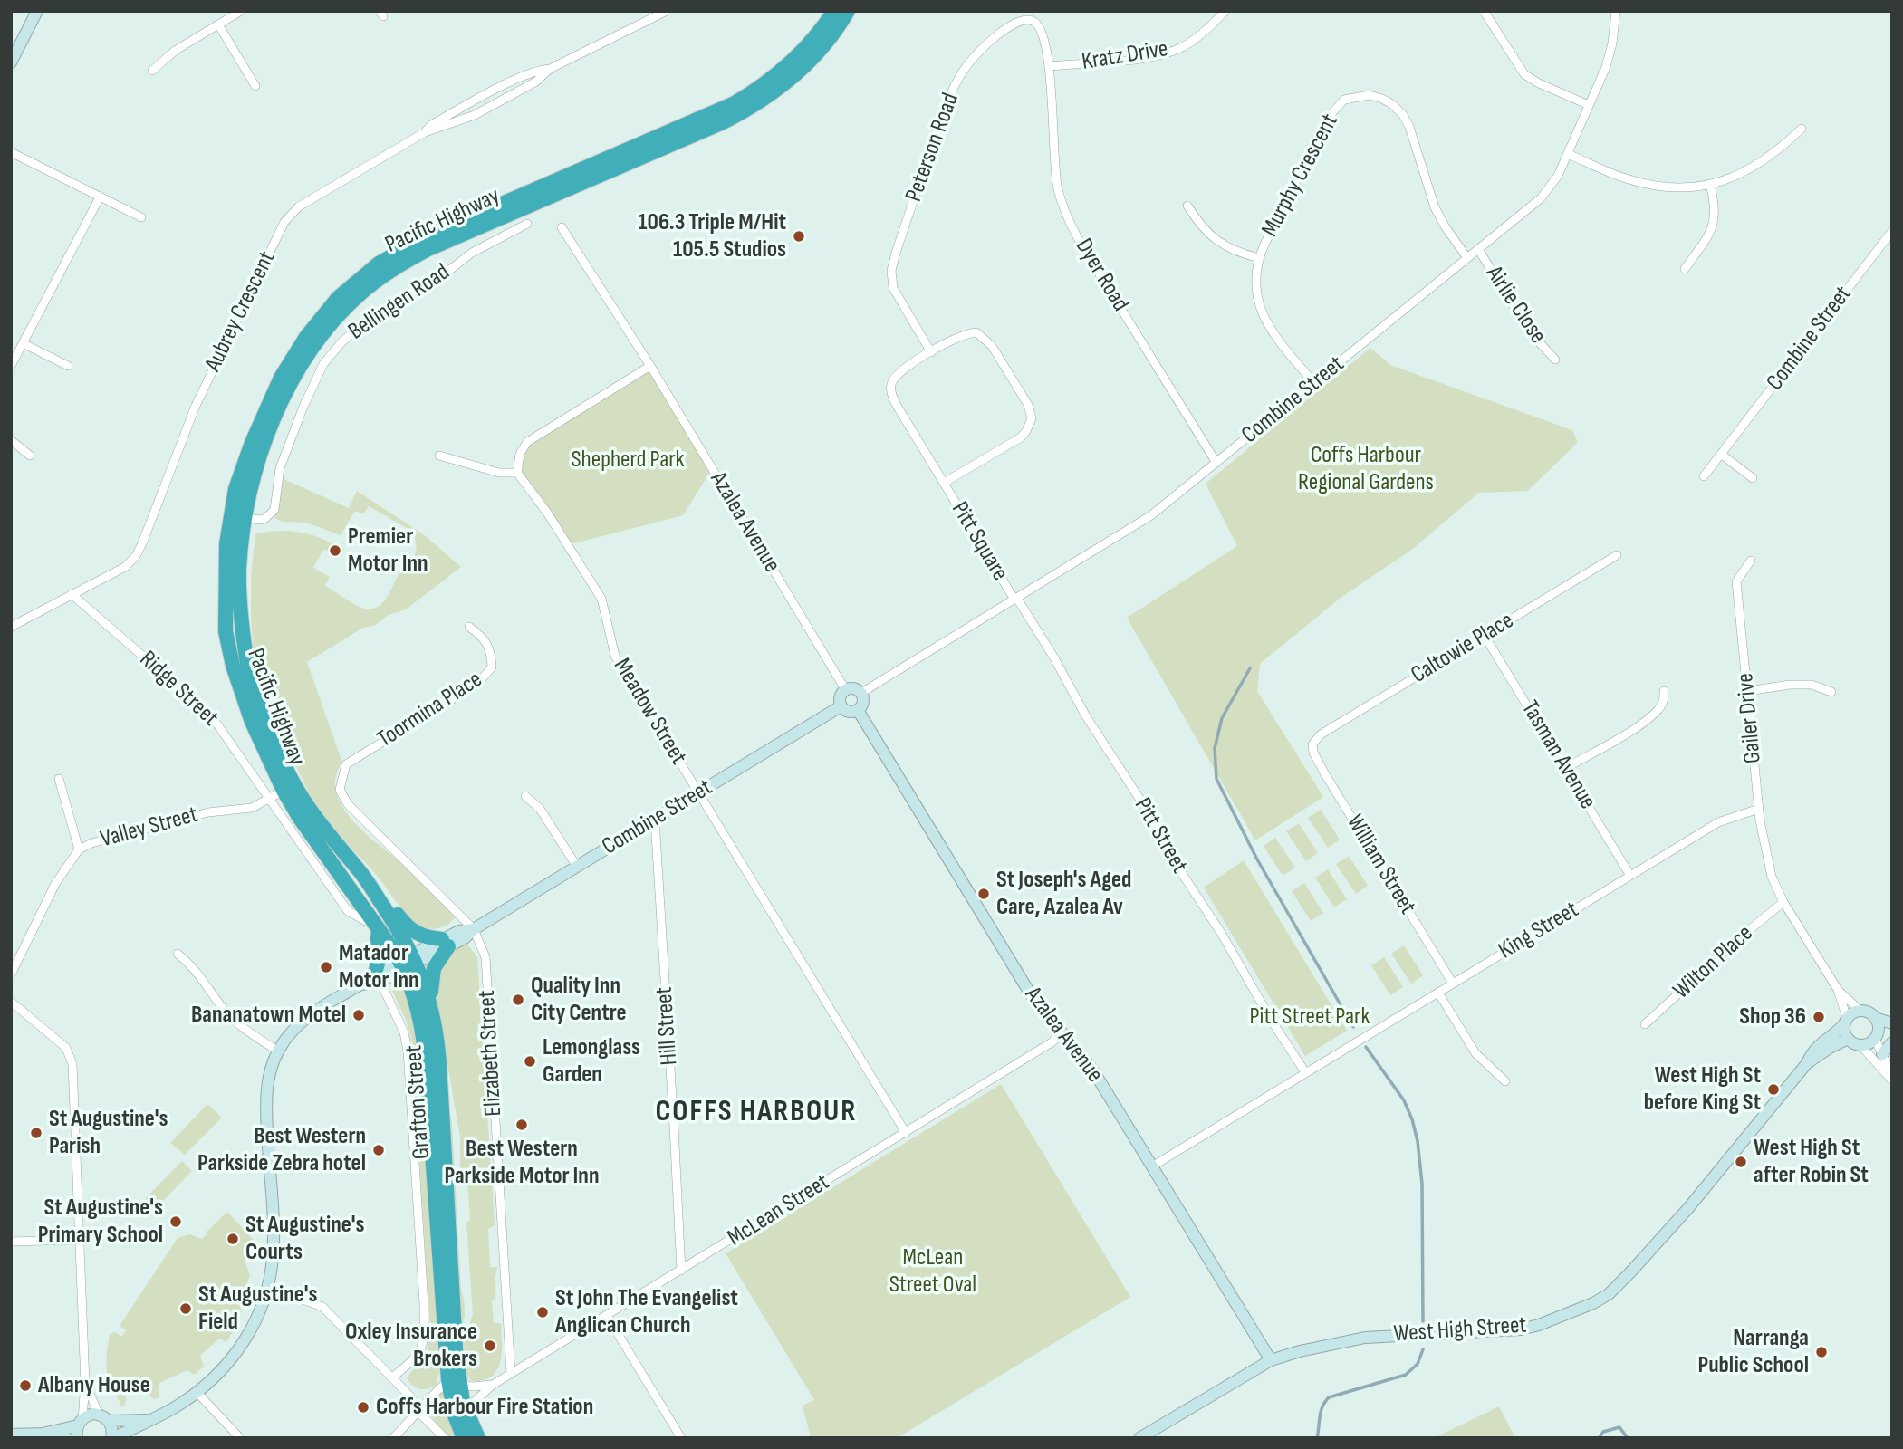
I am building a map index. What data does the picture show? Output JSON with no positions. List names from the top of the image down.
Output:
{
  "streets": {
    "highway": ["Pacific Highway", "Grafton Street"],
    "street": [
      "Kratz Drive",
      "Peterson Road",
      "Murphy Crescent",
      "Dyer Road",
      "Bellingen Road",
      "Airlie Close",
      "Aubrey Crescent",
      "Combine Street",
      "Azalea Avenue",
      "Pitt Square",
      "Caltowie Place",
      "Ridge Street",
      "Toormina Place",
      "Meadow Street",
      "Gailer Drive",
      "Tasman Avenue",
      "Valley Street",
      "Pitt Street",
      "William Street",
      "King Street",
      "Wilton Place",
      "Hill Street",
      "Elizabeth Street",
      "McLean Street",
      "West High Street"
    ]
  },
  "crossings": [
    ["Kratz Drive", "Peterson Road"],
    ["Kratz Drive", "Dyer Road"],
    ["Peterson Road", "Dyer Road"],
    ["Peterson Road", "Pitt Square"],
    ["Murphy Crescent", "Combine Street"],
    ["Pacific Highway", "Bellingen Road"],
    ["Pacific Highway", "Valley Street"],
    ["Pacific Highway", "Grafton Street"],
    ["Dyer Road", "Combine Street"],
    ["Airlie Close", "Combine Street"],
    ["Aubrey Crescent", "Ridge Street"],
    ["Combine Street", "Azalea Avenue"],
    ["Combine Street", "Pitt Square"],
    ["Combine Street", "Meadow Street"],
    ["Combine Street", "Pitt Street"],
    ["Combine Street", "Hill Street"],
    ["Combine Street", "Elizabeth Street"],
    ["Combine Street", "Grafton Street"],
    ["Azalea Avenue", "King Street"],
    ["Azalea Avenue", "McLean Street"],
    ["Azalea Avenue", "West High Street"],
    ["Pitt Square", "Pitt Street"],
    ["Caltowie Place", "Tasman Avenue"],
    ["Caltowie Place", "William Street"],
    ["Ridge Street", "Valley Street"],
    ["Ridge Street", "Grafton Street"],
    ["Toormina Place", "Elizabeth Street"],
    ["Meadow Street", "McLean Street"],
    ["Gailer Drive", "King Street"],
    ["Tasman Avenue", "King Street"],
    ["Valley Street", "Grafton Street"],
    ["Pitt Street", "King Street"],
    ["William Street", "King Street"],
    ["Hill Street", "McLean Street"],
    ["Elizabeth Street", "McLean Street"],
    ["Grafton Street", "McLean Street"]
  ],
  "districts": ["COFFS HARBOUR"],
  "parks": [
    "Coffs Harbour Regional Gardens",
    "Shepherd Park",
    "Pitt Street Park",
    "McLean Street Oval"
  ],
  "places": [
    "106.3 Triple M/Hit 105.5 Studios",
    "Premier Motor Inn",
    "St Joseph's Aged Care, Azalea Av",
    "Matador Motor Inn",
    "Quality Inn City Centre",
    "Bananatown Motel",
    "Shop 36",
    "Lemonglass Garden",
    "West High St before King St",
    "Best Western Parkside Motor Inn",
    "St Augustine's Parish",
    "Best Western Parkside Zebra hotel",
    "West High St after Robin St",
    "St Augustine's Primary School",
    "St Augustine's Courts",
    "St Augustine's Field",
    "St John The Evangelist Anglican Church",
    "Oxley Insurance Brokers",
    "Narranga Public School",
    "Albany House",
    "Coffs Harbour Fire Station"
  ]
}
